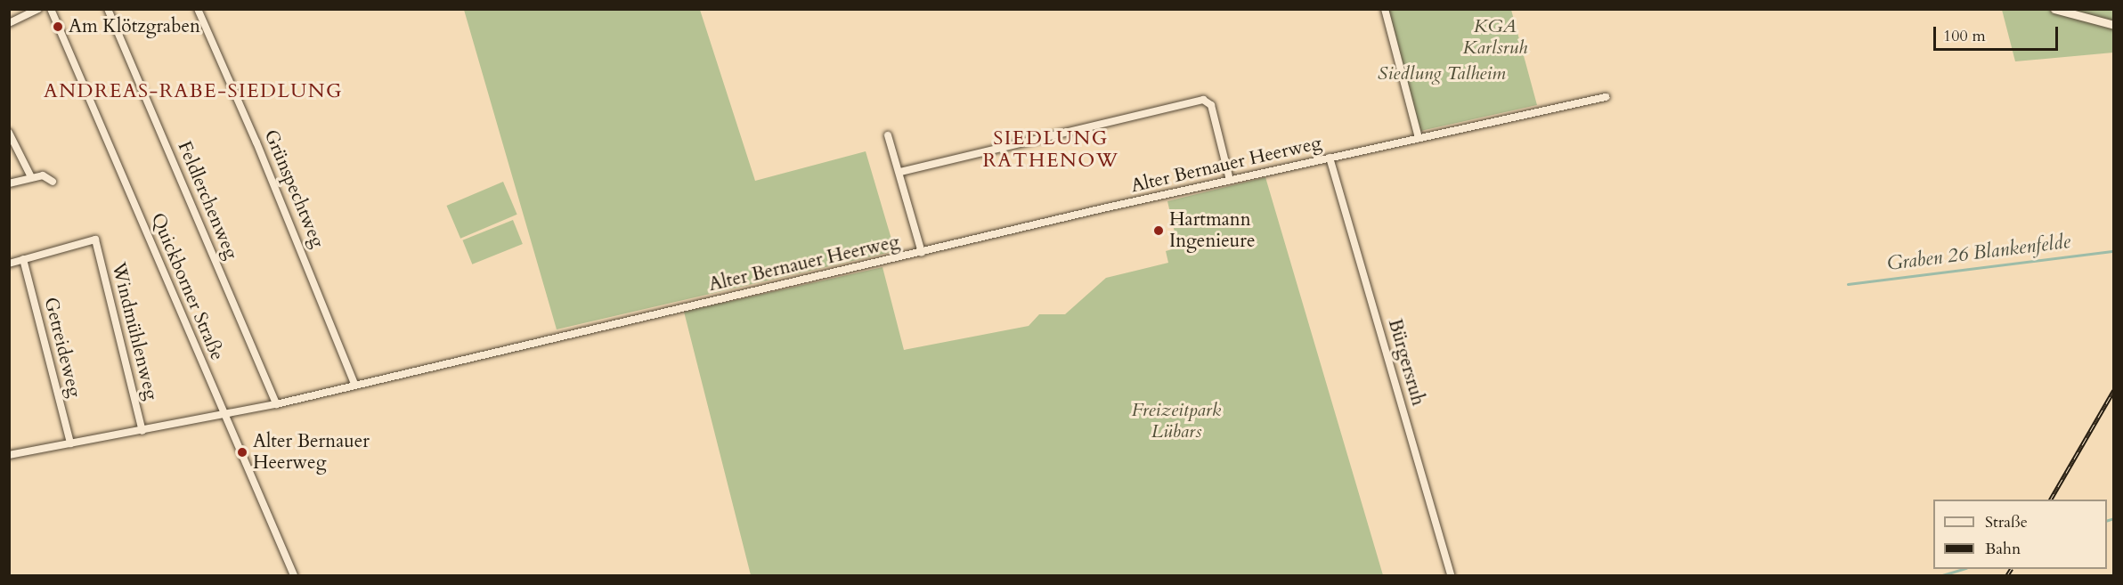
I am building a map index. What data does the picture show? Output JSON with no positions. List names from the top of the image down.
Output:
{
  "streets": {
    "street": [
      "Alter Bernauer Heerweg",
      "Grünspechtweg",
      "Feldlerchenweg",
      "Quickborner Straße",
      "Windmühlenweg",
      "Getreideweg",
      "Bürgersruh"
    ]
  },
  "crossings": [
    ["Alter Bernauer Heerweg", "Grünspechtweg"],
    ["Alter Bernauer Heerweg", "Feldlerchenweg"],
    ["Alter Bernauer Heerweg", "Quickborner Straße"],
    ["Alter Bernauer Heerweg", "Windmühlenweg"],
    ["Alter Bernauer Heerweg", "Getreideweg"],
    ["Alter Bernauer Heerweg", "Bürgersruh"],
    ["Windmühlenweg", "Getreideweg"]
  ],
  "districts": ["ANDREAS-RABE-SIEDLUNG", "SIEDLUNG RATHENOW"],
  "water": ["Graben 26 Blankenfelde"],
  "parks": ["KGA Karlsruh", "Siedlung Talheim", "Freizeitpark Lübars"],
  "places": ["Am Klötzgraben", "Hartmann Ingenieure", "Alter Bernauer Heerweg"],
  "legend": ["Straße", "Bahn"],
  "scale_bar": "100 m"
}
